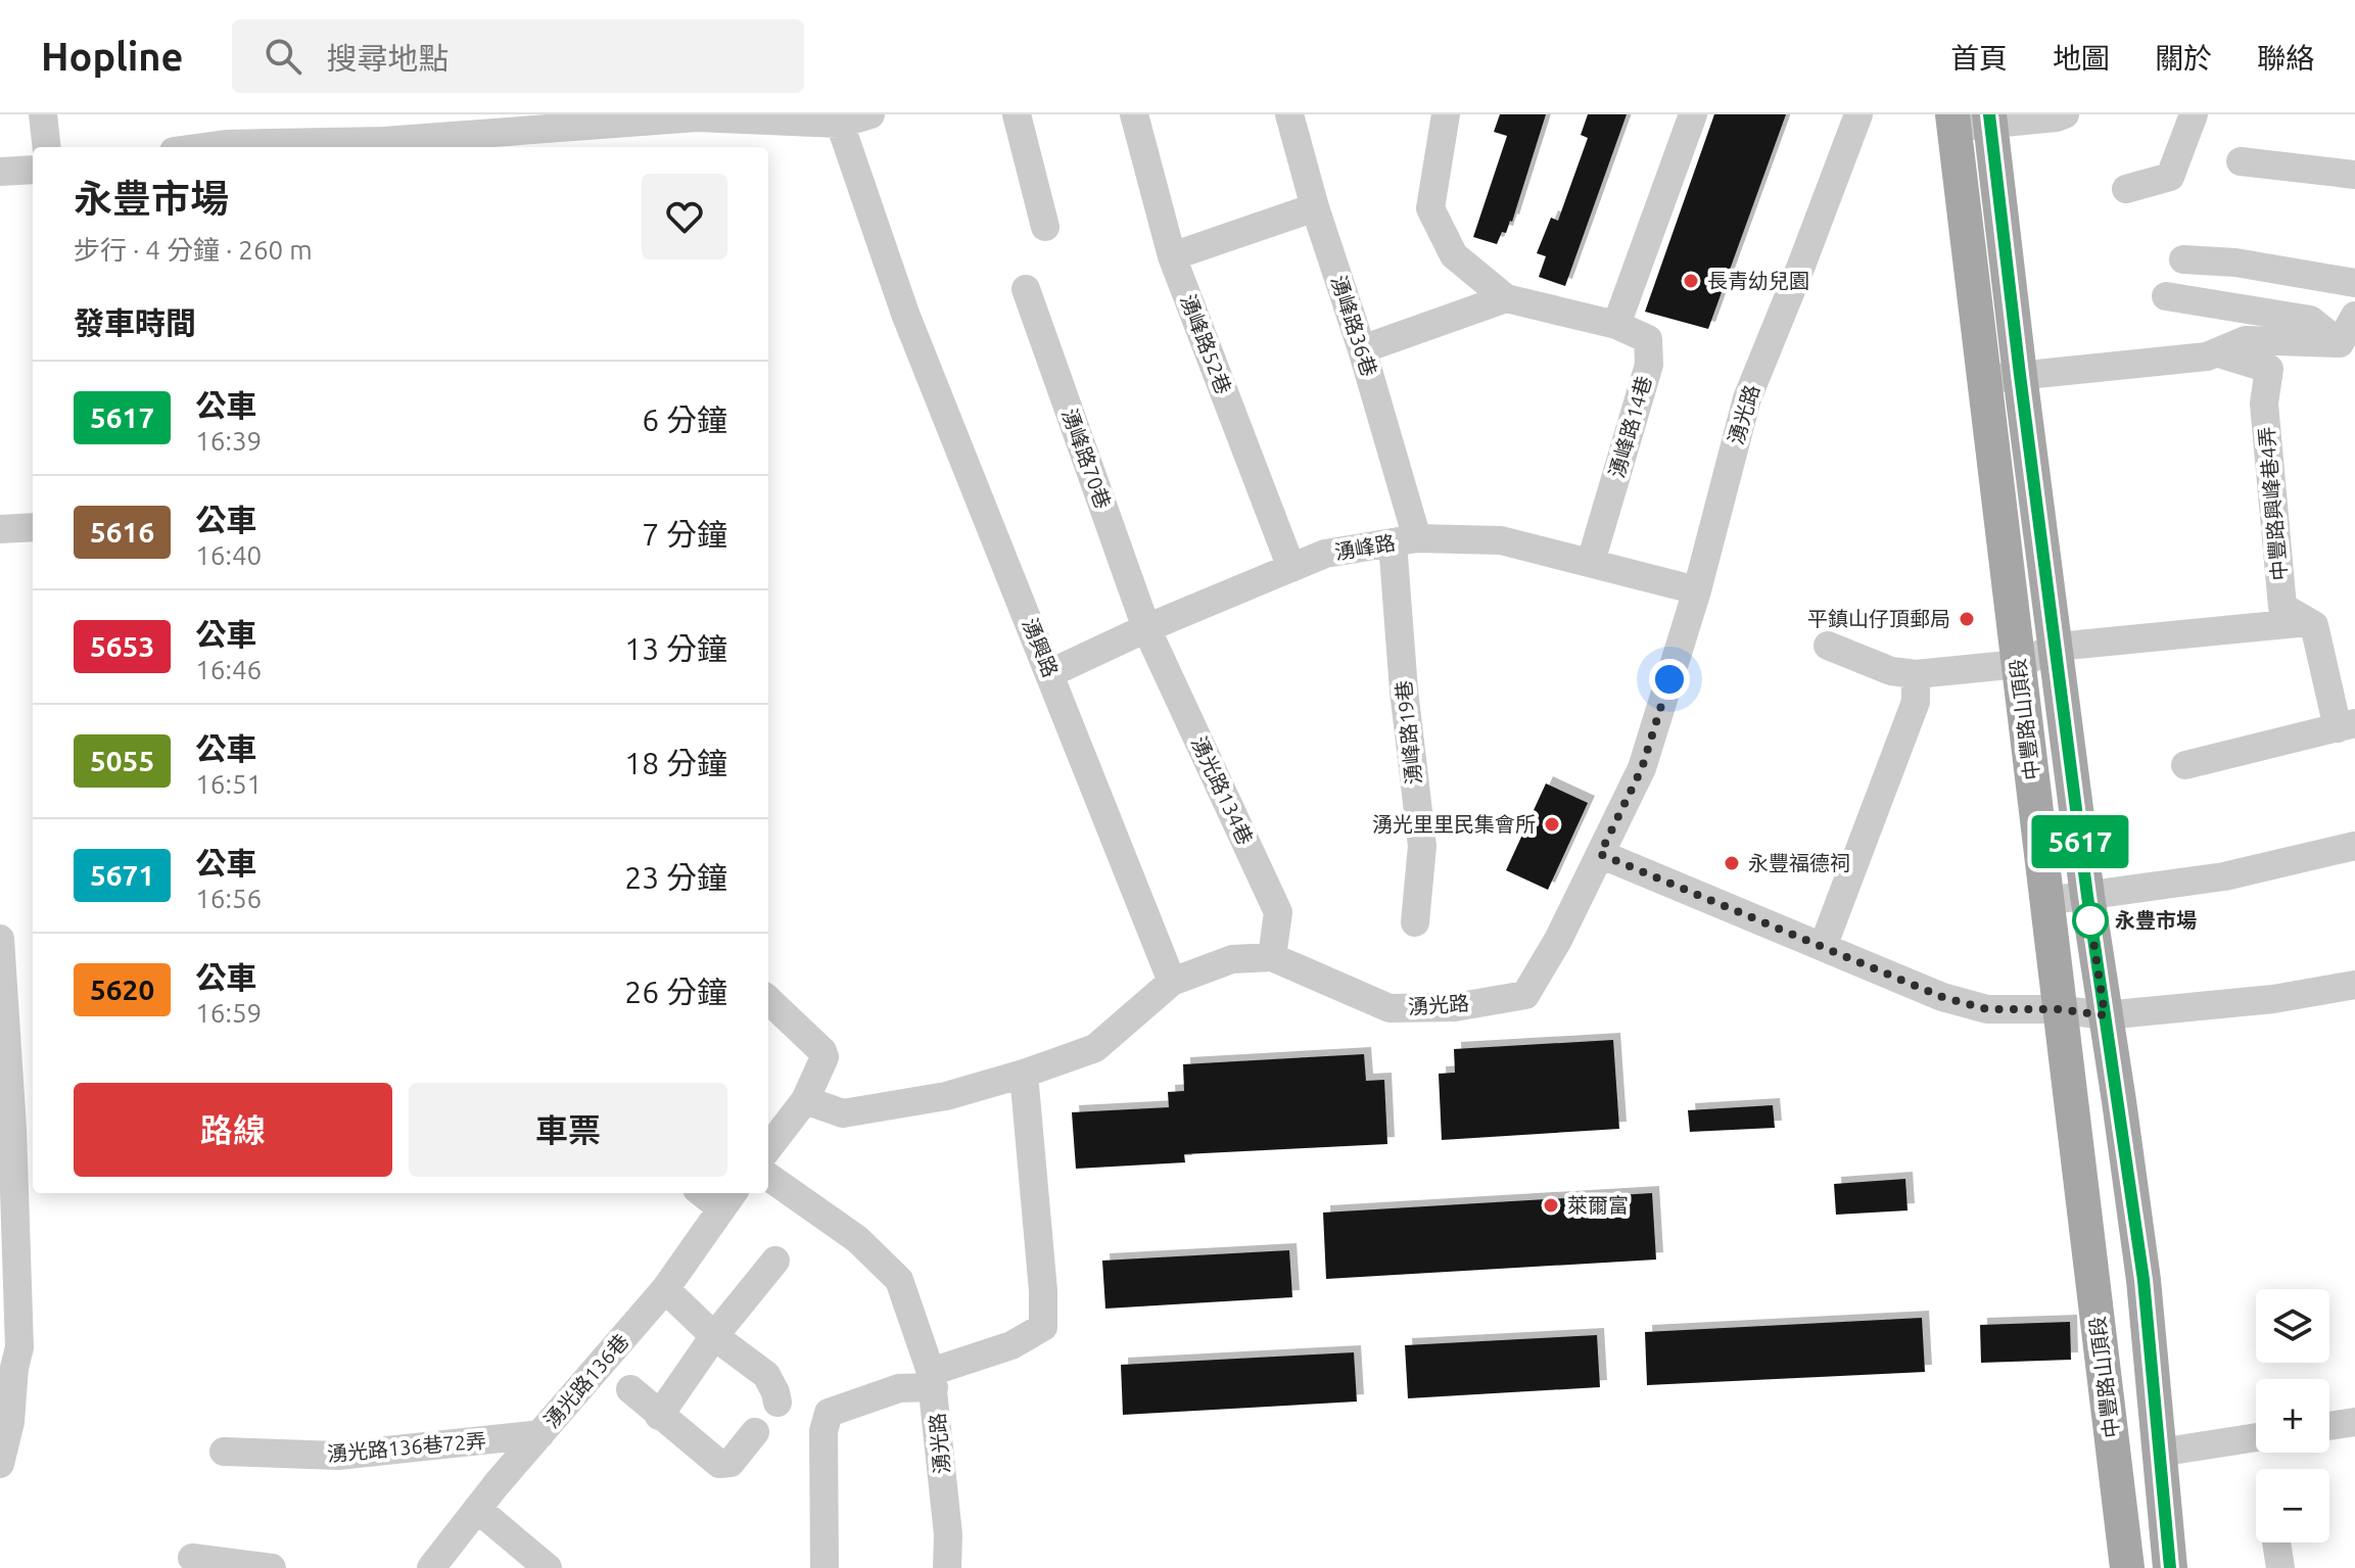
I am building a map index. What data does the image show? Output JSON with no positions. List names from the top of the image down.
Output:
{
  "streets": {
    "main road": ["中豐路山頂段"],
    "street": [
      "湧峰路36巷",
      "湧峰路52巷",
      "湧光路",
      "湧峰路14巷",
      "湧峰路70巷",
      "中豐路興峰巷4弄",
      "湧峰路",
      "湧興路",
      "湧峰路19巷",
      "湧光路134巷",
      "湧光路136巷",
      "湧光路136巷72弄"
    ]
  },
  "crossings": [
    ["湧峰路36巷", "湧峰路"],
    ["湧峰路36巷", "湧峰路19巷"],
    ["湧峰路52巷", "湧峰路"],
    ["湧光路", "湧峰路"],
    ["湧光路", "湧興路"],
    ["湧光路", "湧光路134巷"],
    ["湧峰路14巷", "湧峰路"],
    ["湧峰路70巷", "湧峰路"],
    ["湧峰路70巷", "湧光路134巷"],
    ["湧峰路", "湧興路"],
    ["湧峰路", "湧峰路19巷"],
    ["湧峰路", "湧光路134巷"],
    ["湧光路136巷", "湧光路136巷72弄"]
  ],
  "places": [
    "長青幼兒園",
    "平鎮山仔頂郵局",
    "湧光里里民集會所",
    "永豐福德祠",
    "永豊市場",
    "萊爾富"
  ],
  "lines": ["bus line 5617"],
  "page": {
    "header": "Hopline",
    "search": "搜尋地點",
    "nav": [
      "首頁",
      "地圖",
      "關於",
      "聯絡"
    ],
    "on_map": "5617",
    "heading": [
      ["永豊市場", "步行 · 4 分鐘 · 260 m"],
      "發車時間"
    ],
    "list": [
      {
        "mark": "5617",
        "name": "公車",
        "note": "16:39",
        "value": "6 分鐘"
      },
      {
        "mark": "5616",
        "name": "公車",
        "note": "16:40",
        "value": "7 分鐘"
      },
      {
        "mark": "5653",
        "name": "公車",
        "note": "16:46",
        "value": "13 分鐘"
      },
      {
        "mark": "5055",
        "name": "公車",
        "note": "16:51",
        "value": "18 分鐘"
      },
      {
        "mark": "5671",
        "name": "公車",
        "note": "16:56",
        "value": "23 分鐘"
      },
      {
        "mark": "5620",
        "name": "公車",
        "note": "16:59",
        "value": "26 分鐘"
      }
    ],
    "buttons": ["路線", "車票"],
    "map_buttons": ["+", "−"]
  }
}
